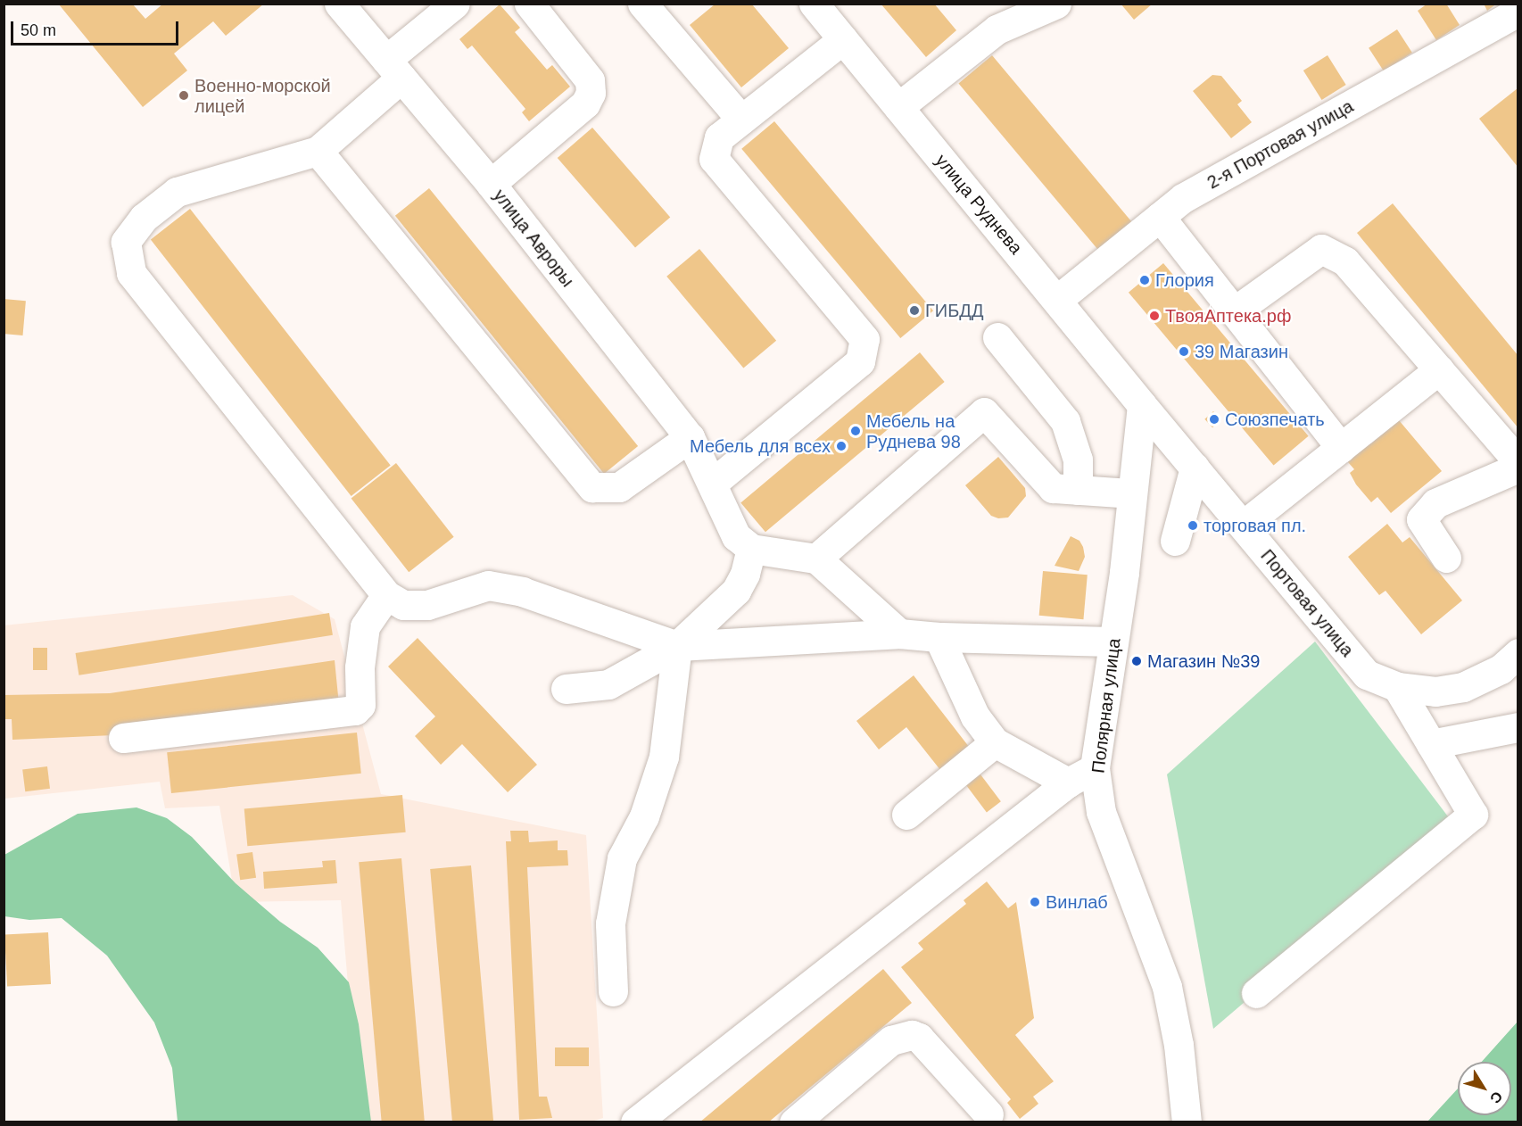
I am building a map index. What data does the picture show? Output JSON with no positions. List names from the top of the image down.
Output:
{
  "streets": {
    "street": [
      "2-я Портовая улица",
      "улица Руднева",
      "улица Авроры",
      "Портовая улица",
      "Полярная улица"
    ]
  },
  "crossings": [
    ["2-я Портовая улица", "улица Руднева"],
    ["улица Руднева", "Портовая улица"],
    ["улица Руднева", "Полярная улица"],
    ["Портовая улица", "Полярная улица"]
  ],
  "places": [
    "Военно-морской лицей",
    "Глория",
    "ГИБДД",
    "ТвояАптека.рф",
    "39 Магазин",
    "Союзпечать",
    "Мебель на Руднева 98",
    "Мебель для всех",
    "торговая пл.",
    "Магазин №39",
    "Винлаб"
  ],
  "scale_bar": "50 m",
  "north": "bottom right"
}
